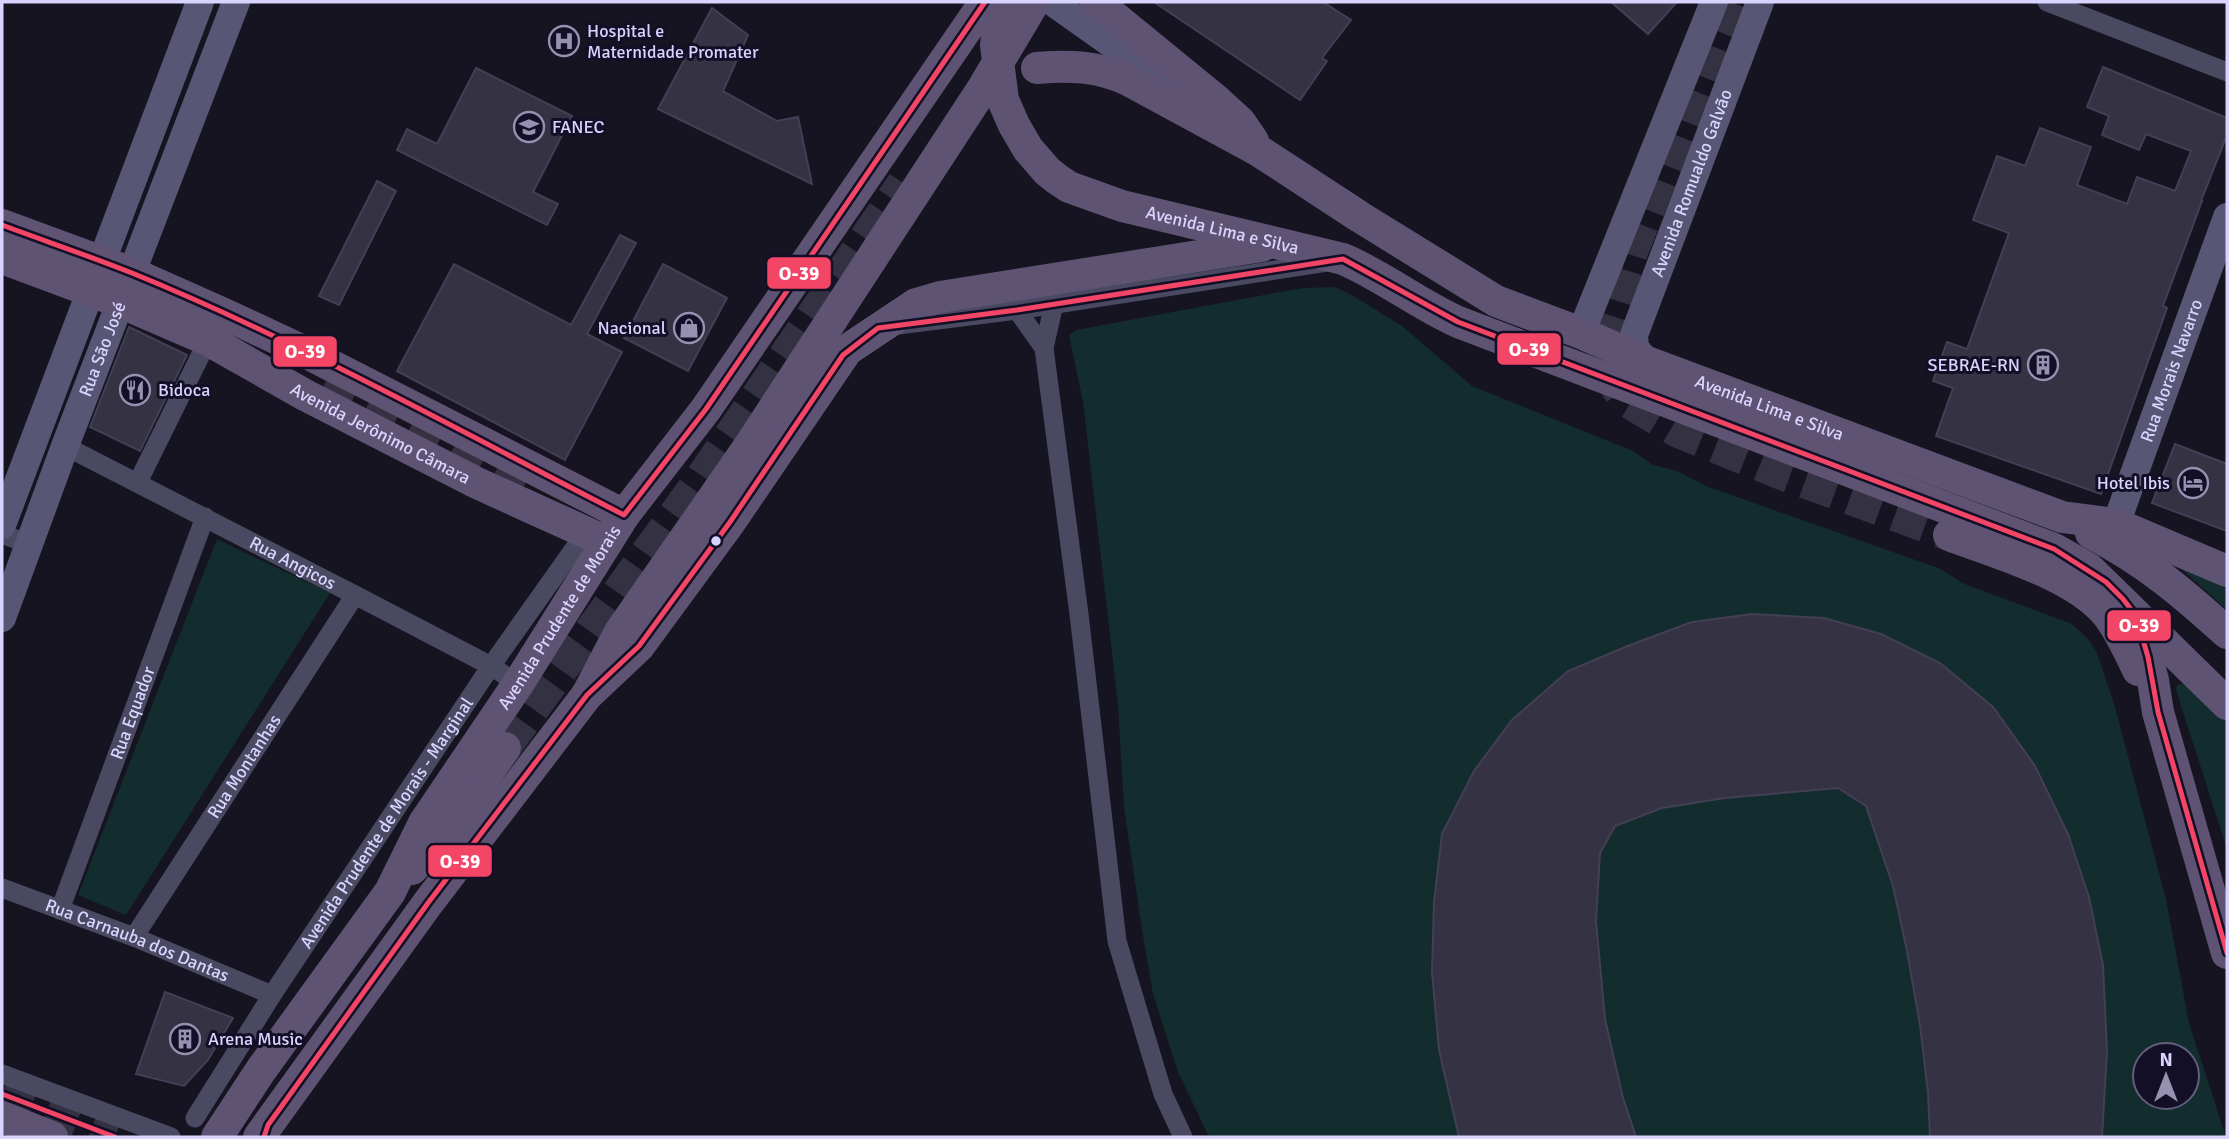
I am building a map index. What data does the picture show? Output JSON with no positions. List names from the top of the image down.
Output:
{
  "streets": {
    "main road": [
      "Avenida Romualdo Galvão",
      "Avenida Lima e Silva",
      "Rua São José",
      "Rua Morais Navarro",
      "Avenida Jerônimo Câmara",
      "Avenida Prudente de Morais"
    ],
    "street": [
      "Rua Angicos",
      "Rua Equador",
      "Rua Montanhas",
      "Avenida Prudente de Morais - Marginal",
      "Rua Carnauba dos Dantas"
    ]
  },
  "crossings": [
    ["Avenida Romualdo Galvão", "Avenida Lima e Silva"],
    ["Avenida Lima e Silva", "Rua Morais Navarro"],
    ["Rua São José", "Avenida Jerônimo Câmara"],
    ["Rua São José", "Rua Angicos"],
    ["Avenida Jerônimo Câmara", "Avenida Prudente de Morais"],
    ["Avenida Jerônimo Câmara", "Avenida Prudente de Morais - Marginal"],
    ["Rua Angicos", "Avenida Prudente de Morais"],
    ["Rua Angicos", "Rua Equador"],
    ["Rua Angicos", "Rua Montanhas"],
    ["Rua Angicos", "Avenida Prudente de Morais - Marginal"],
    ["Avenida Prudente de Morais", "Avenida Prudente de Morais - Marginal"],
    ["Rua Equador", "Rua Carnauba dos Dantas"],
    ["Rua Montanhas", "Rua Carnauba dos Dantas"],
    ["Avenida Prudente de Morais - Marginal", "Rua Carnauba dos Dantas"]
  ],
  "places": {
    "hospital": ["Hospital e Maternidade Promater"],
    "school or university": ["FANEC"],
    "shop": ["Nacional"],
    "building": ["SEBRAE-RN", "Arena Music"],
    "restaurant": ["Bidoca"],
    "hotel": ["Hotel Ibis"]
  },
  "lines": ["transit line O-39"],
  "north": "top"
}
